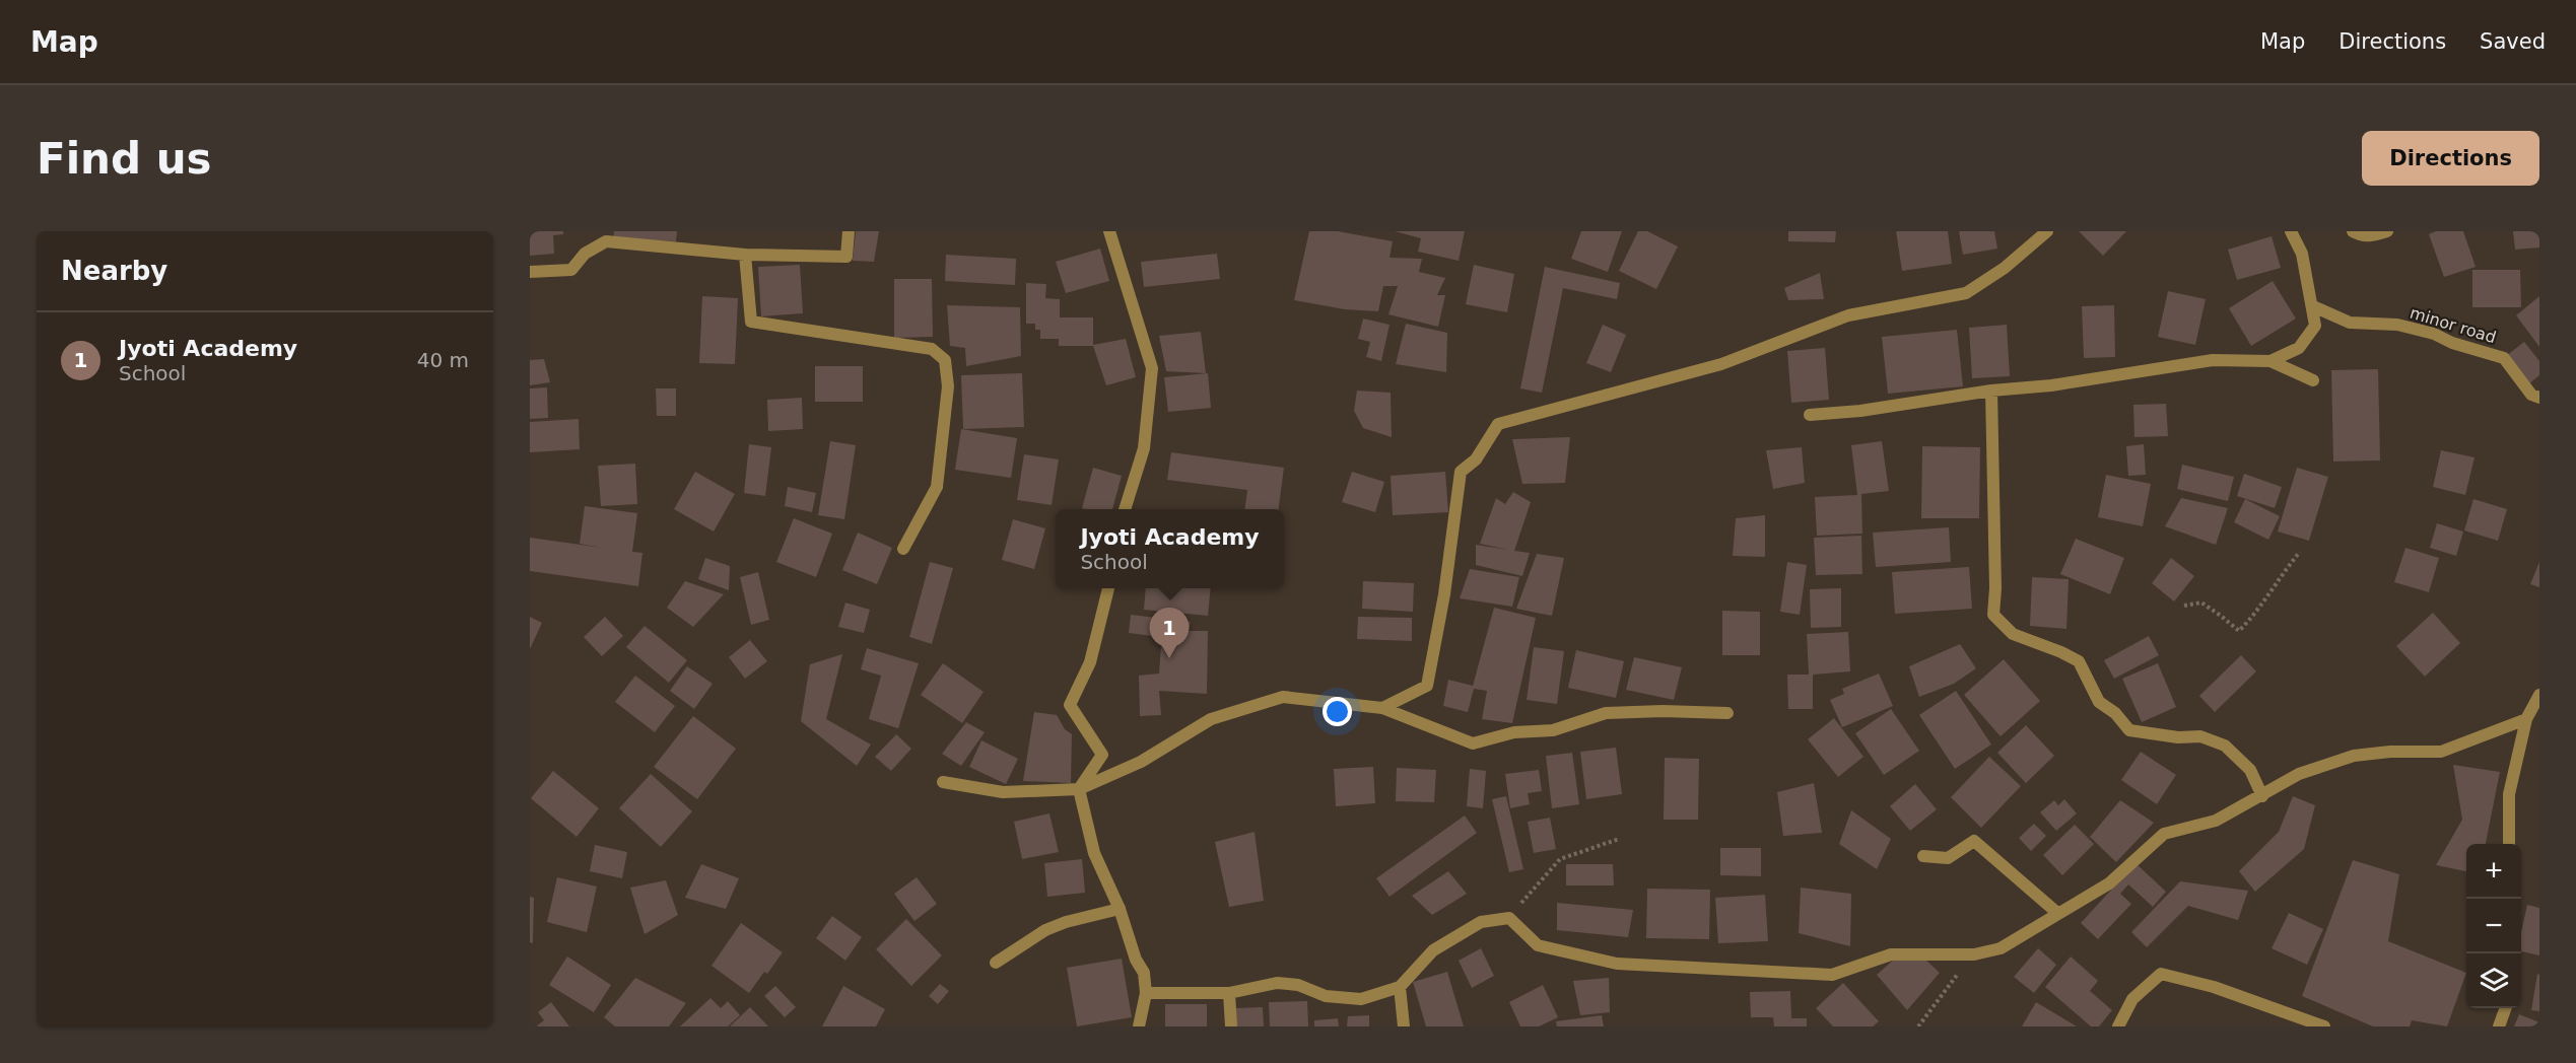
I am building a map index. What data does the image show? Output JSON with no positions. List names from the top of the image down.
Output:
{
  "streets": {
    "street": ["minor road"]
  },
  "page": {
    "header": "Map",
    "nav": ["Map", "Directions", "Saved"],
    "buttons": "Directions",
    "title": "Find us",
    "heading": "Nearby",
    "list": [
      {
        "mark": "1",
        "name": "Jyoti Academy",
        "note": "School",
        "value": "40 m"
      }
    ],
    "popup": ["Jyoti Academy", "School"],
    "pins": "1",
    "map_buttons": ["+", "−"]
  }
}
